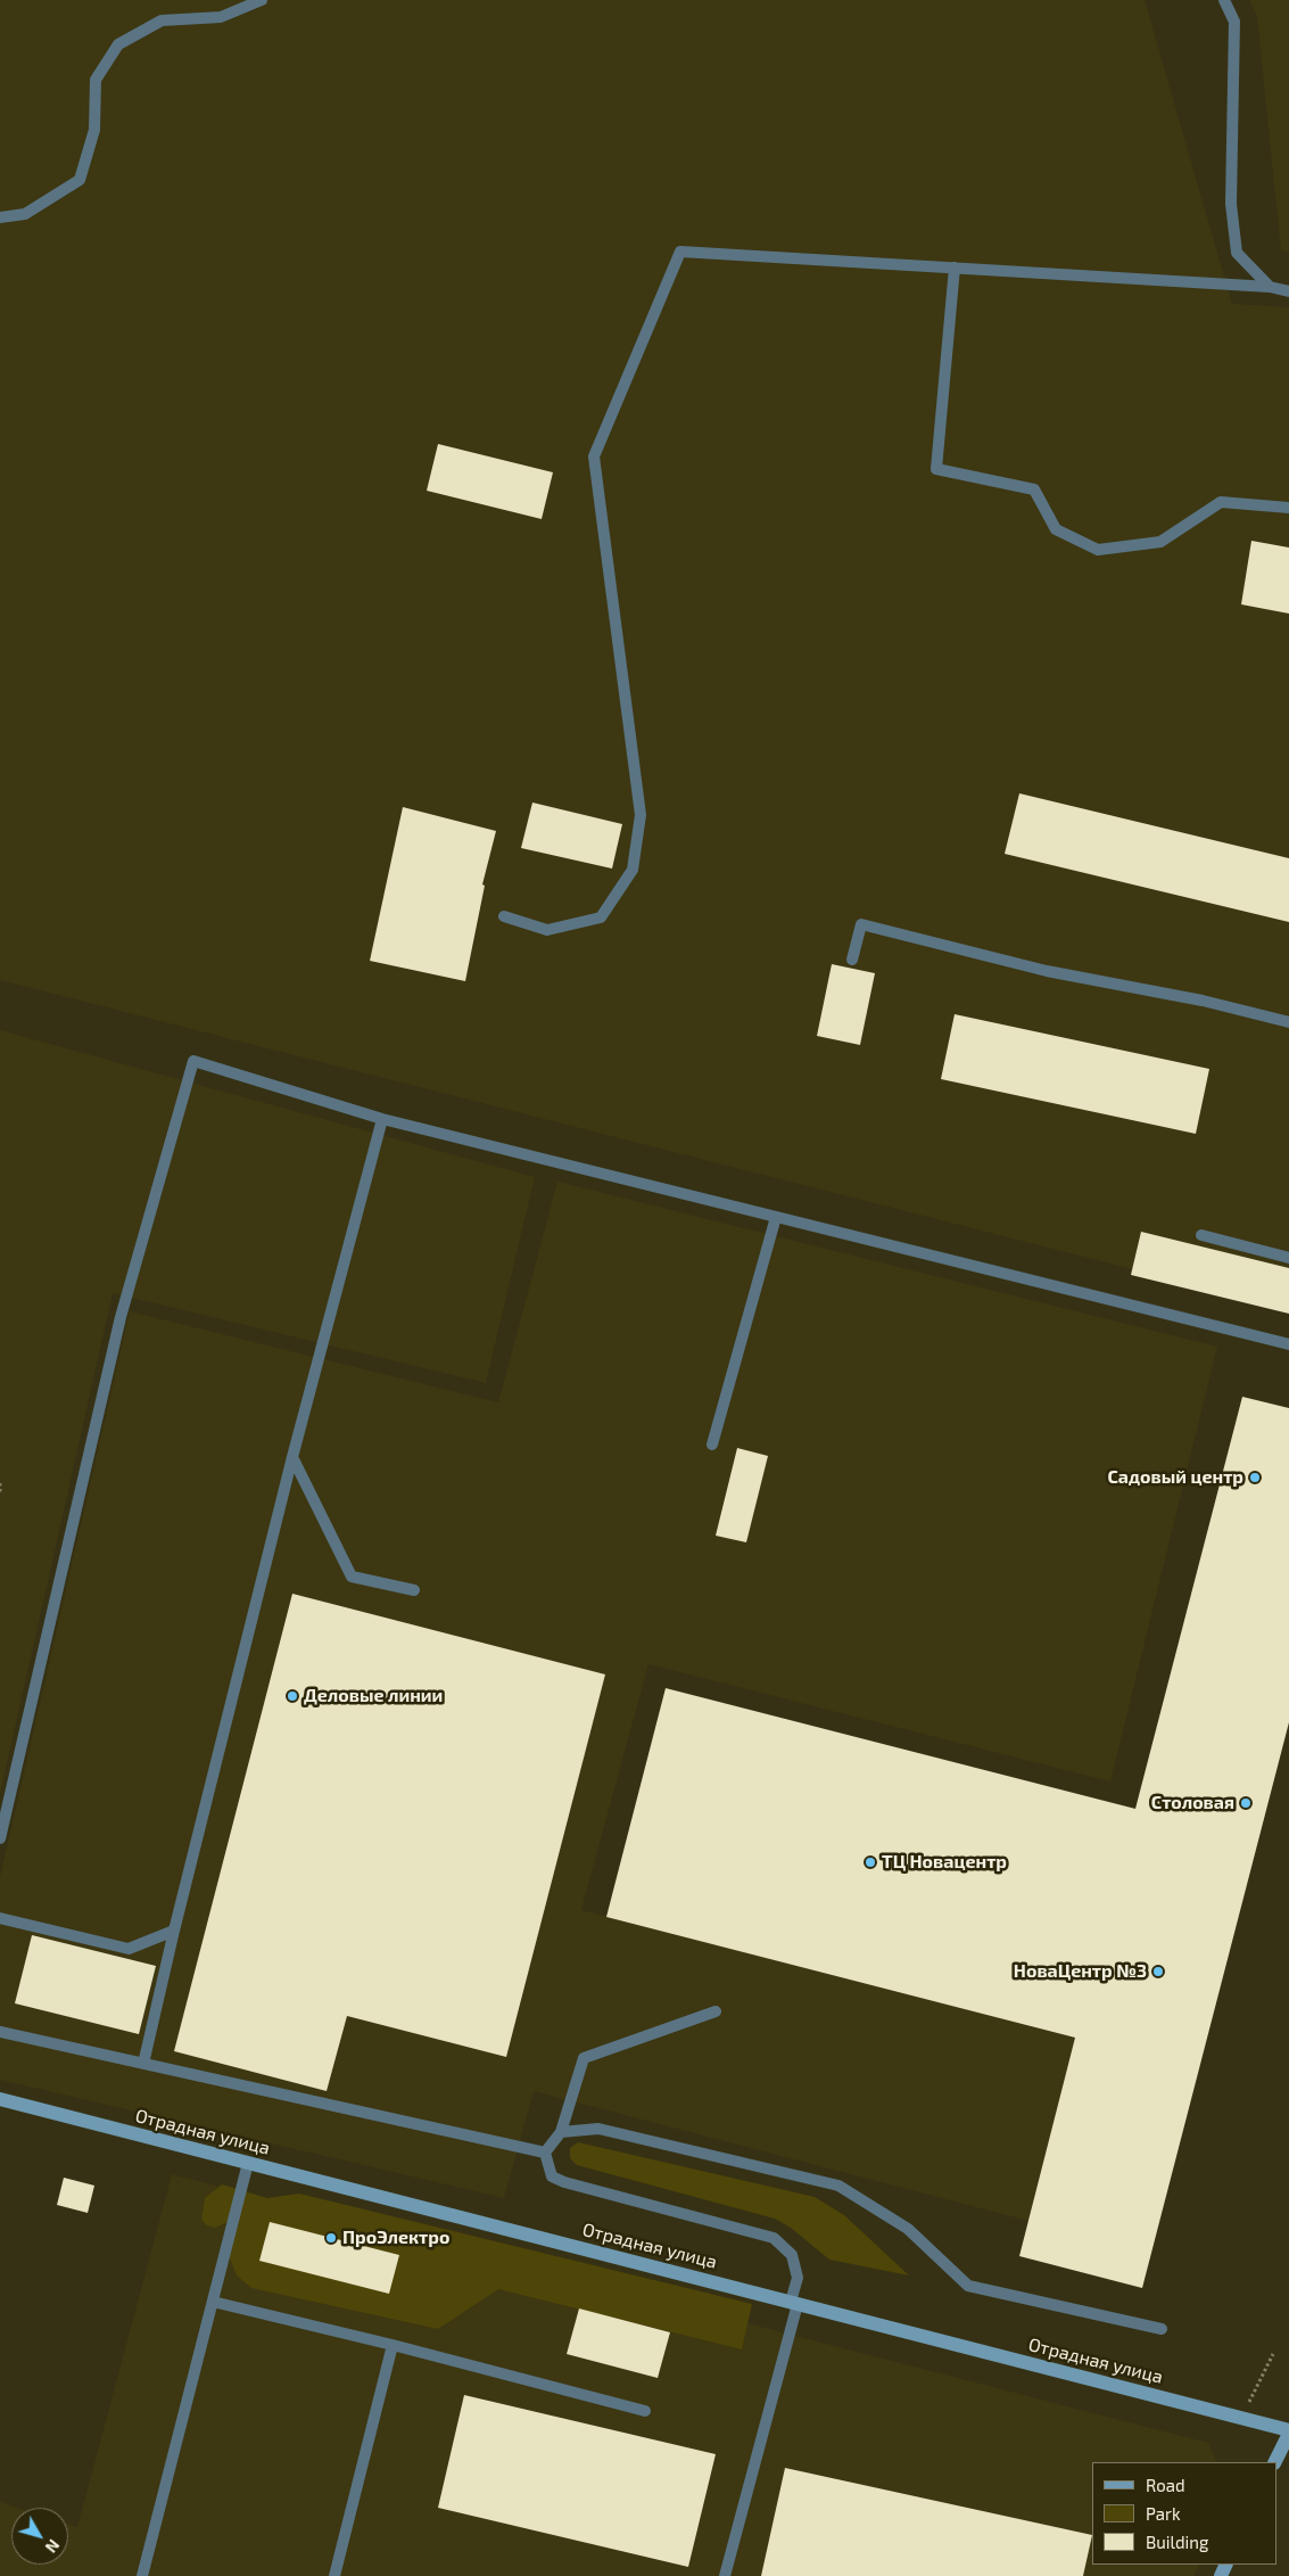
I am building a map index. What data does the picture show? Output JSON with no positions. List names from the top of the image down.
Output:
{
  "streets": {
    "main road": ["Отрадная улица"]
  },
  "places": [
    "Садовый центр",
    "Деловые линии",
    "Столовая",
    "ТЦ Новацентр",
    "НоваЦентр №3",
    "ПроЭлектро"
  ],
  "legend": ["Road", "Park", "Building"],
  "north": "bottom right"
}
